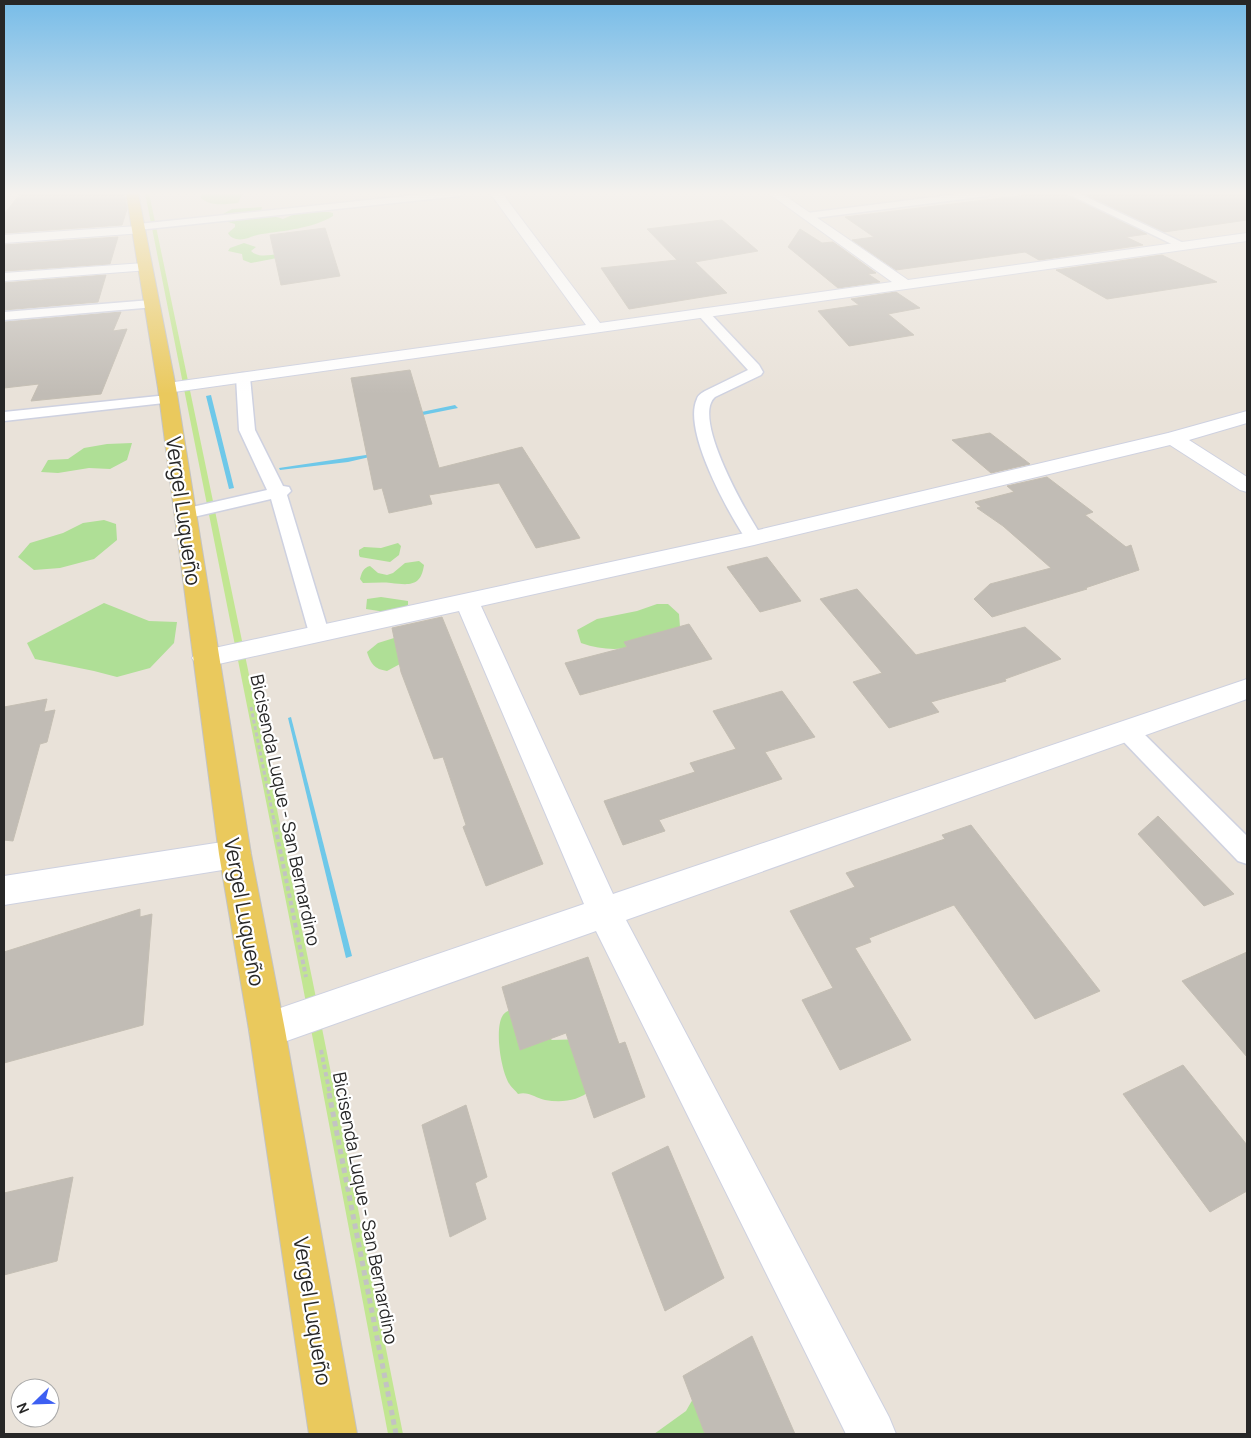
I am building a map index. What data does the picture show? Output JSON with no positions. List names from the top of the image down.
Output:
{
  "streets": {
    "main road": ["Vergel Luqueño"],
    "path": ["Bicisenda Luque - San Bernardino"]
  },
  "north": "bottom left"
}
